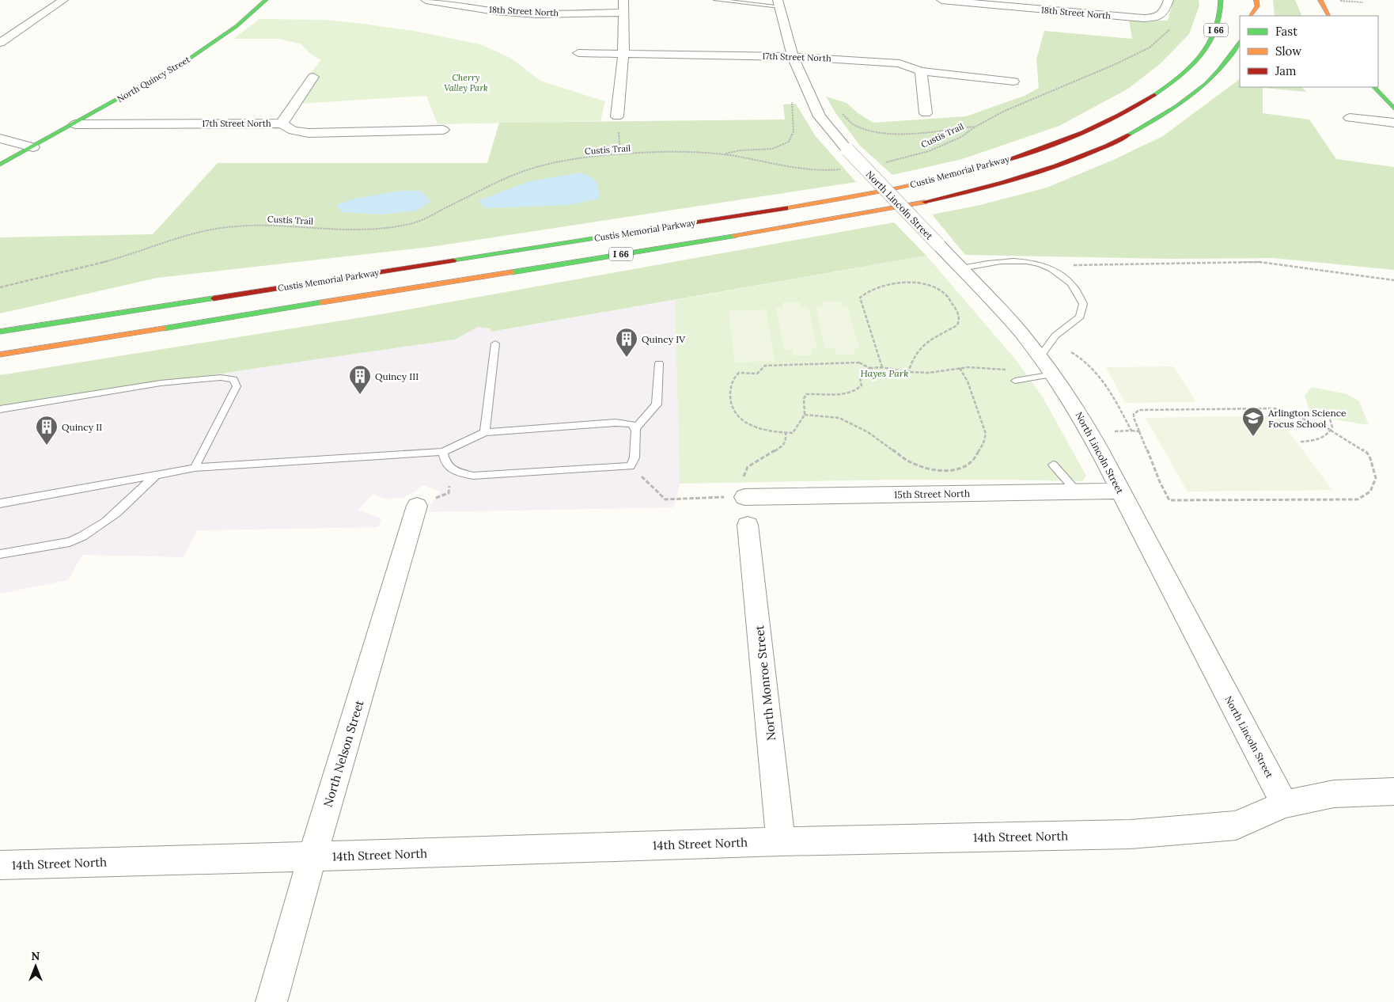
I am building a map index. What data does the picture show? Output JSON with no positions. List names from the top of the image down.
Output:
{
  "streets": {
    "main road": ["I 66", "North Quincy Street", "Custis Memorial Parkway"],
    "street": [
      "18th Street North",
      "17th Street North",
      "North Lincoln Street",
      "15th Street North",
      "North Monroe Street",
      "North Nelson Street",
      "14th Street North"
    ],
    "path": ["Custis Trail"]
  },
  "crossings": [
    ["17th Street North", "North Quincy Street"],
    ["17th Street North", "North Lincoln Street"],
    ["North Lincoln Street", "15th Street North"],
    ["North Lincoln Street", "14th Street North"],
    ["North Monroe Street", "14th Street North"],
    ["North Nelson Street", "14th Street North"]
  ],
  "parks": ["Cherry Valley Park", "Hayes Park"],
  "places": {
    "building": ["Quincy IV", "Quincy III", "Quincy II"],
    "school or university": ["Arlington Science Focus School"]
  },
  "legend": ["Fast", "Slow", "Jam"],
  "north": "top"
}
